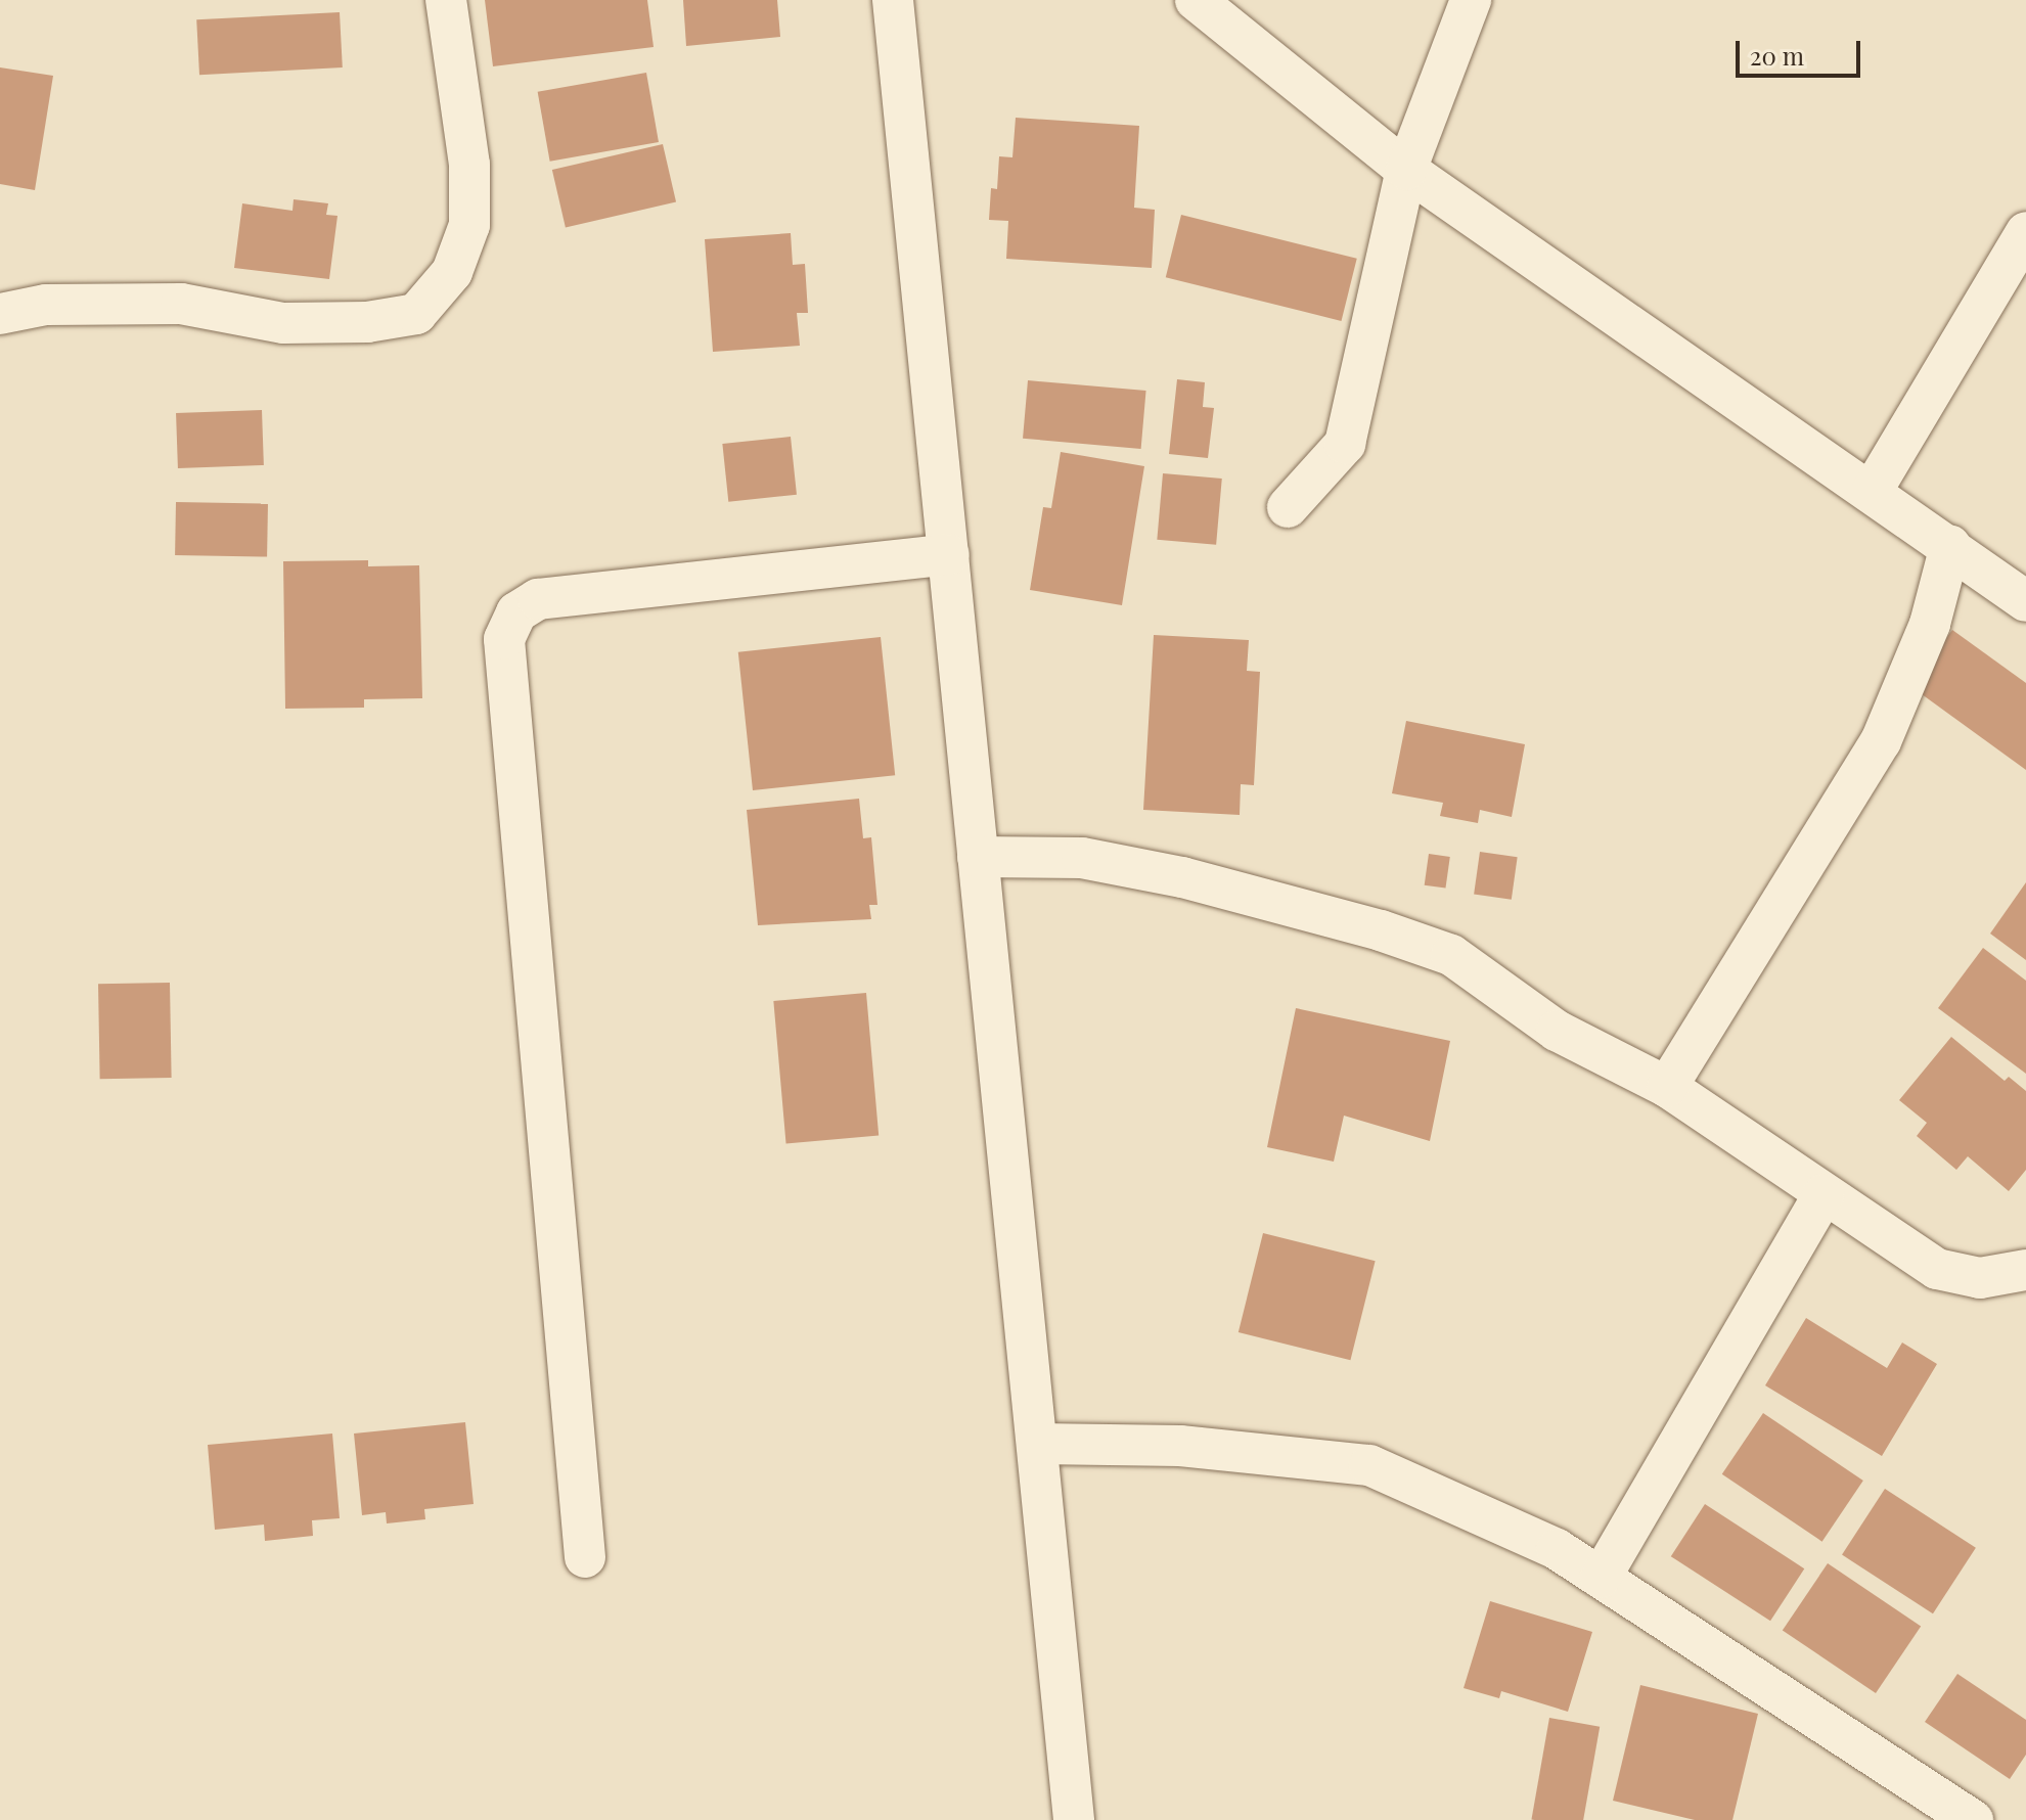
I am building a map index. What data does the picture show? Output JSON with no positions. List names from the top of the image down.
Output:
{
  "scale_bar": "20 m"
}
